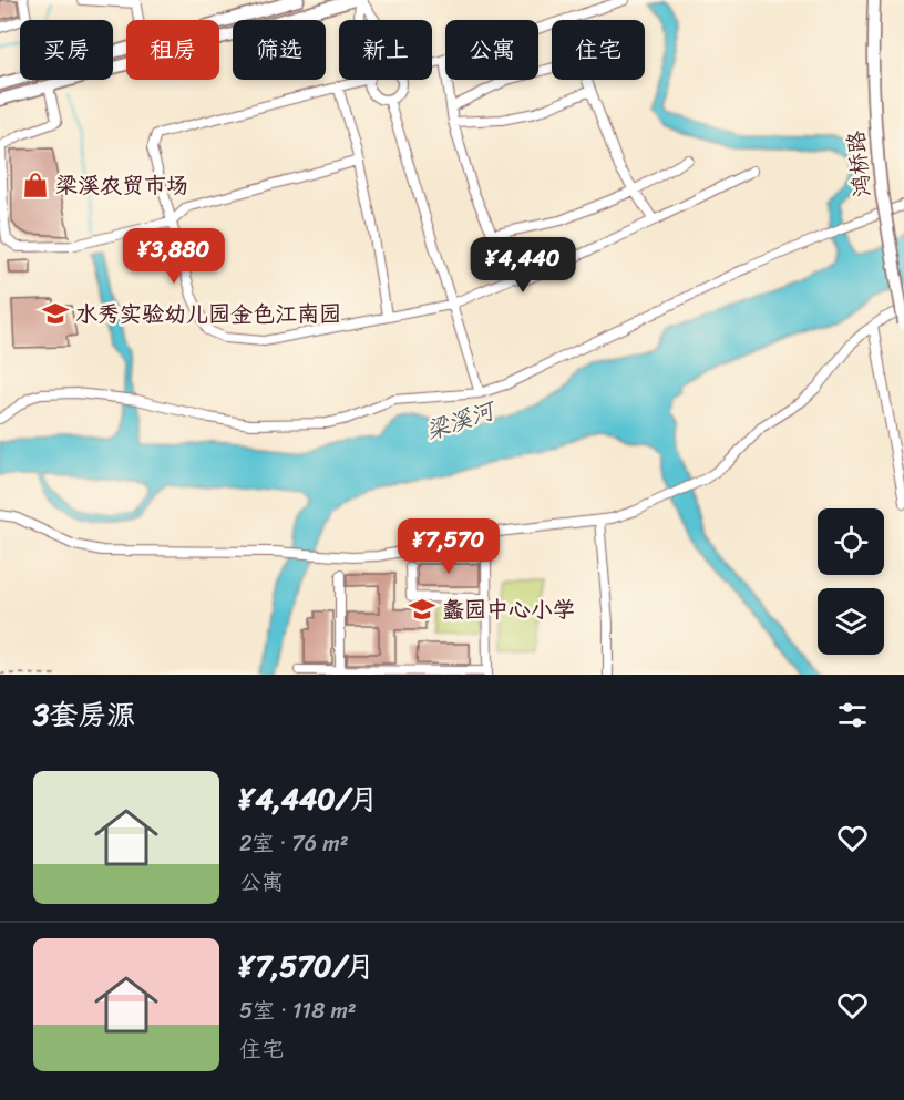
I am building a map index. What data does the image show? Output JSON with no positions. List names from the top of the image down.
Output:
{
  "streets": {
    "main road": ["鸿桥路"]
  },
  "water": ["梁溪河"],
  "places": {
    "shop": ["梁溪农贸市场"],
    "school or university": ["水秀实验幼儿园金色江南园", "蠡园中心小学"]
  },
  "page": {
    "chip": [
      "买房",
      "租房",
      "筛选",
      "新上",
      "公寓",
      "住宅"
    ],
    "price": ["¥3,880", "¥4,440", "¥7,570"],
    "heading": "3套房源",
    "list": [
      {
        "name": "¥4,440/月",
        "note": "2室 · 76 m² · 公寓"
      },
      {
        "name": "¥7,570/月",
        "note": "5室 · 118 m² · 住宅"
      }
    ]
  }
}
